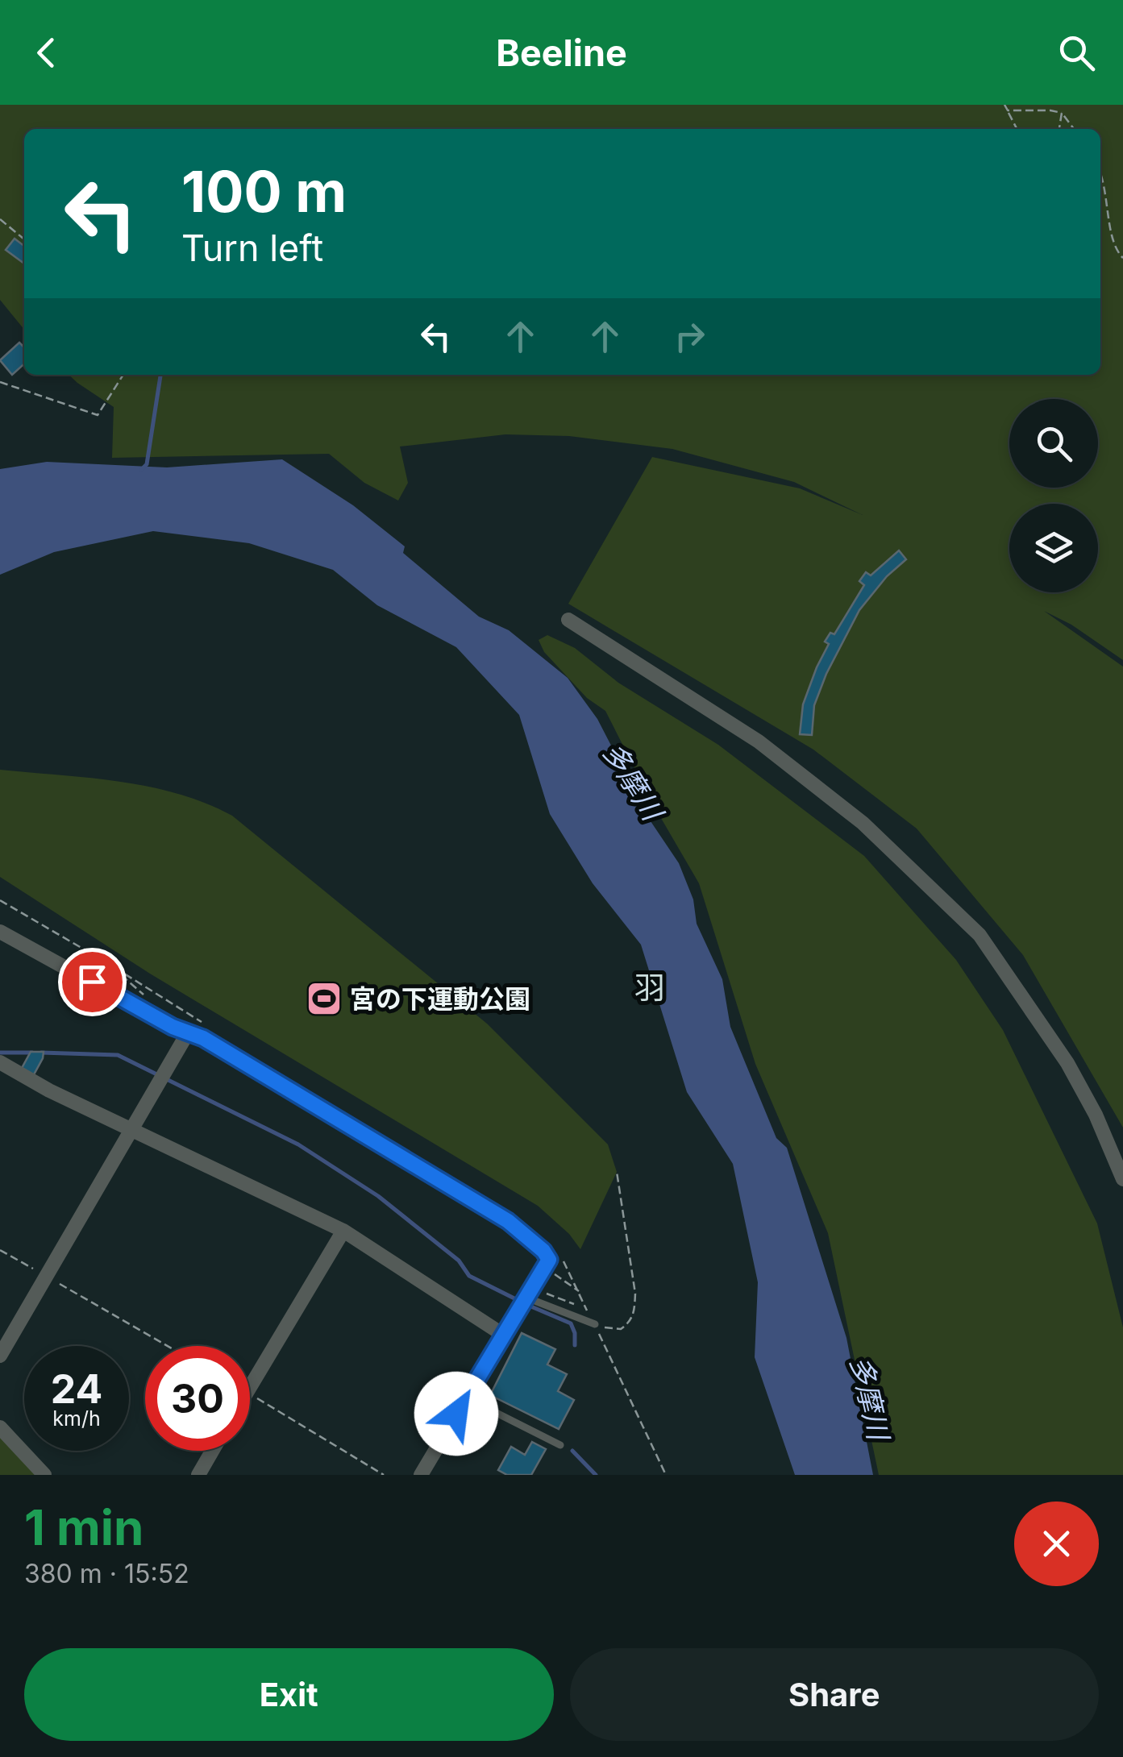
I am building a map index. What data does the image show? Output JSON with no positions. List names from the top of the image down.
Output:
{
  "districts": ["羽"],
  "water": ["多摩川"],
  "places": {
    "sports": ["宮の下運動公園"]
  },
  "page": {
    "header": "Beeline",
    "turn": ["100 m", "Turn left"],
    "speed": "24 km/h",
    "limit": "30",
    "heading": ["1 min", "380 m · 15:52"],
    "buttons": ["Exit", "Share"]
  }
}
